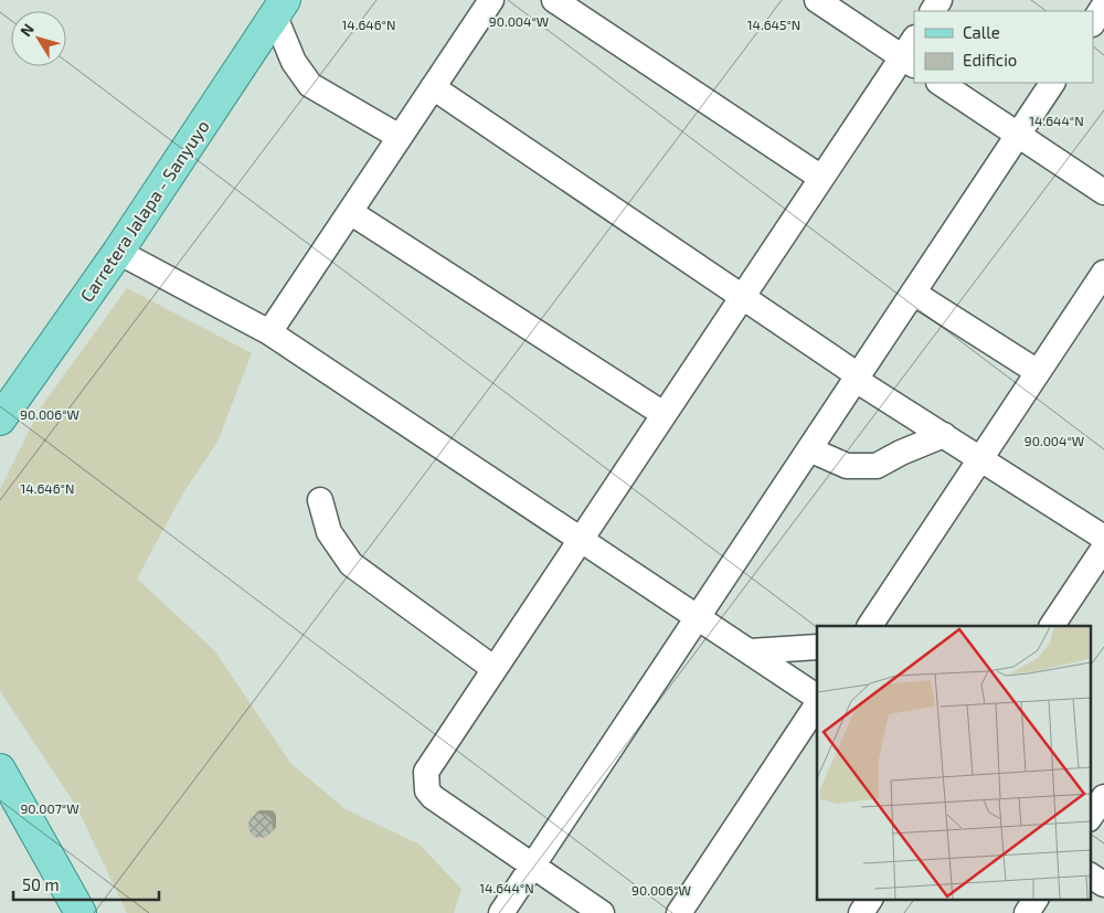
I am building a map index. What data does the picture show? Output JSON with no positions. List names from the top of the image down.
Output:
{
  "streets": {
    "main road": ["Carretera Jalapa - Sanyuyo"]
  },
  "legend": ["Calle", "Edificio"],
  "scale_bar": "50 m",
  "north": "top left",
  "coordinates": [
    "90.004°W",
    "14.646°N",
    "14.645°N",
    "14.644°N",
    "90.006°W",
    "90.007°W"
  ]
}
